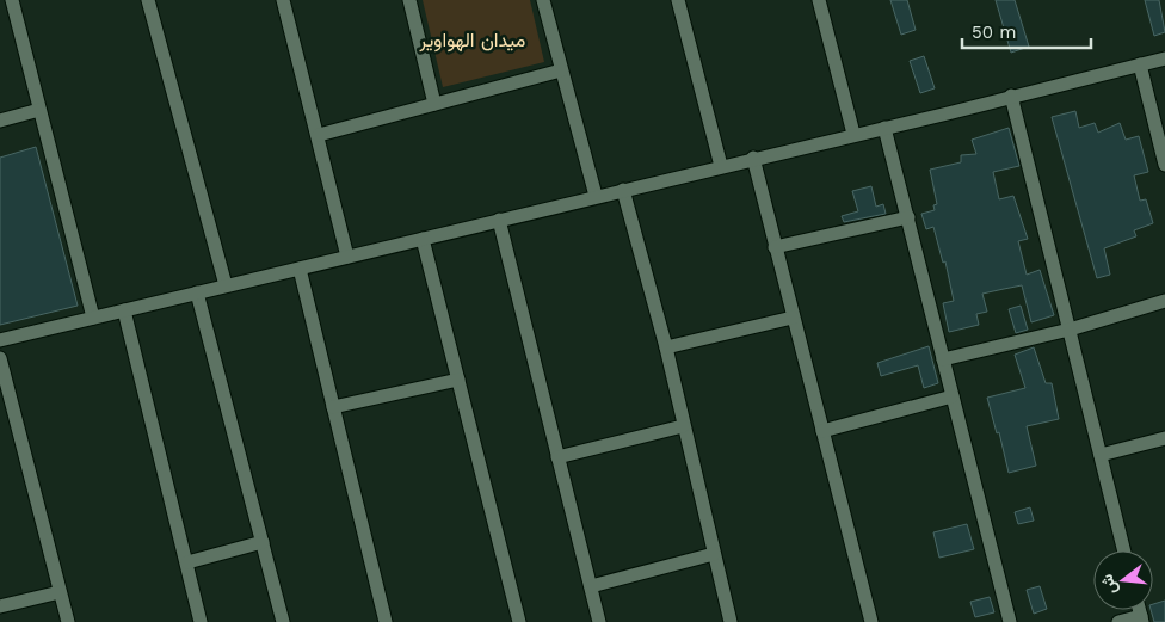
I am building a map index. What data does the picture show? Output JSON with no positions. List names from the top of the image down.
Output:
{
  "parks": ["ميدان الهواوير"],
  "scale_bar": "50 m",
  "north": "left"
}
